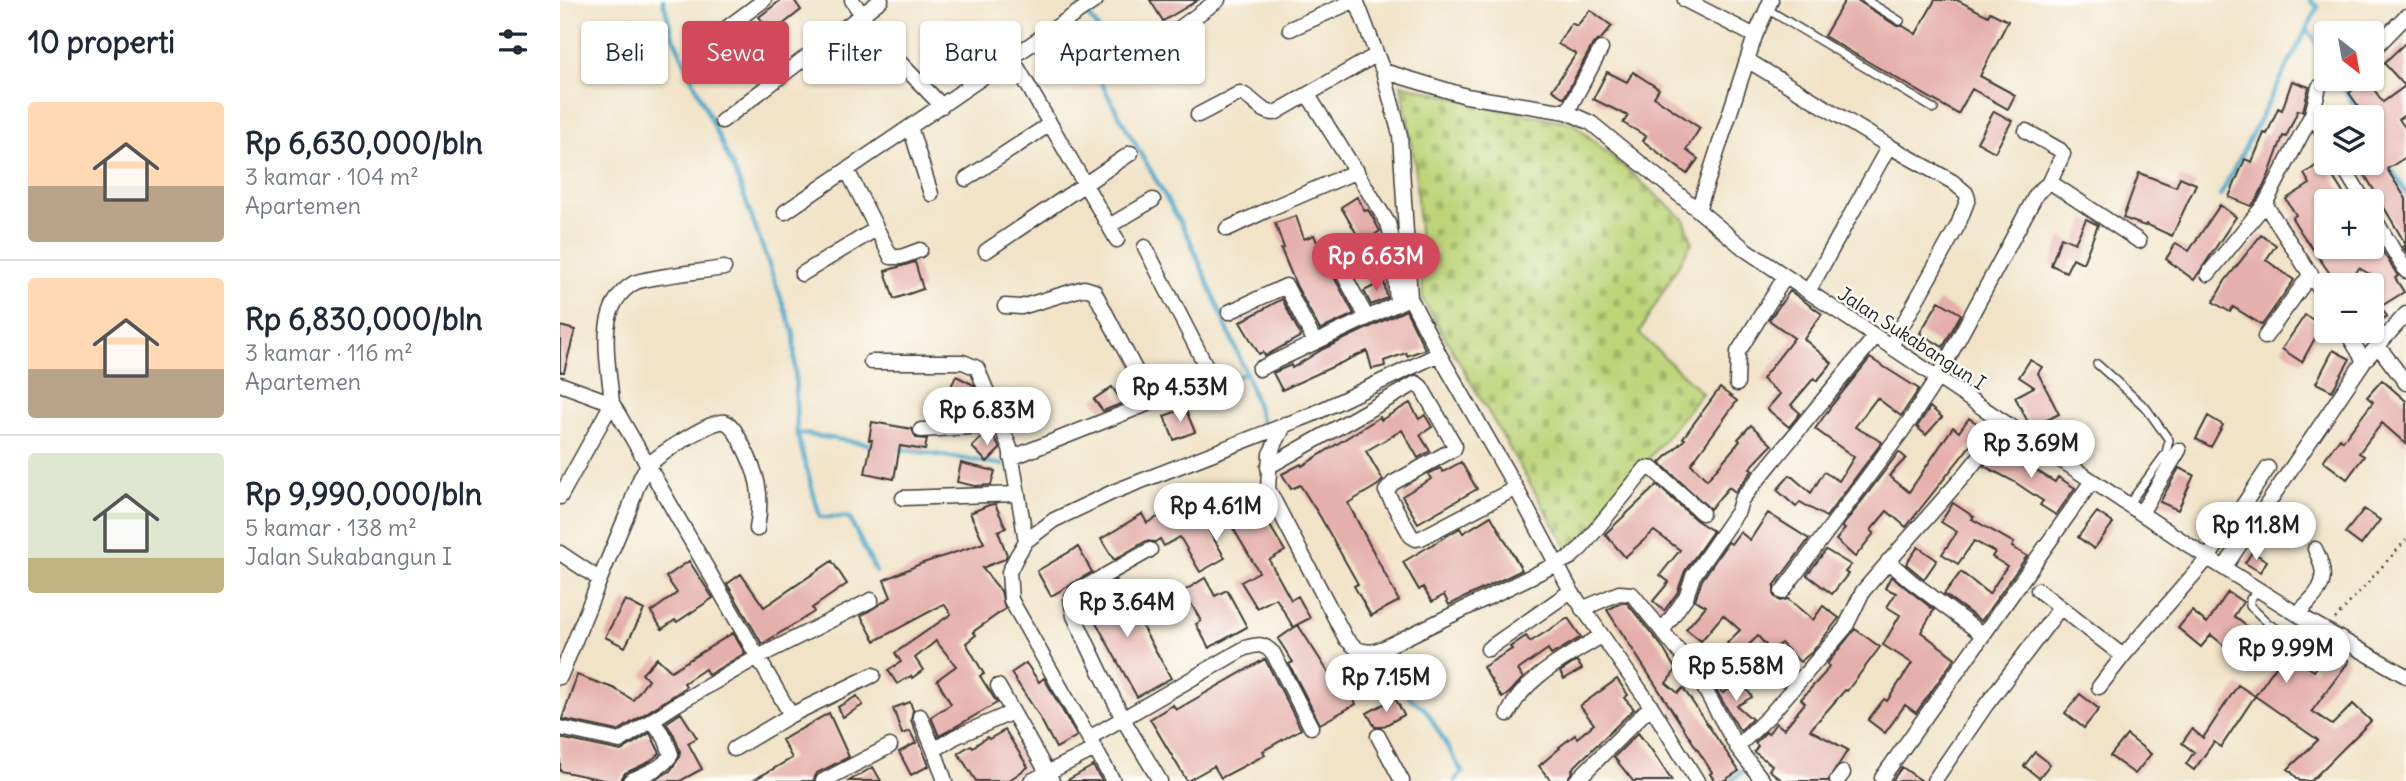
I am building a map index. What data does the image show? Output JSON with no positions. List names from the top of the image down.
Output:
{
  "streets": {
    "street": ["Jalan Sukabangun I"]
  },
  "north": "bottom right",
  "page": {
    "heading": "10 properti",
    "map_buttons": ["+", "−"],
    "chip": [
      "Beli",
      "Sewa",
      "Filter",
      "Baru",
      "Apartemen"
    ],
    "list": [
      {
        "name": "Rp 6,630,000/bln",
        "note": "3 kamar · 104 m² · Apartemen"
      },
      {
        "name": "Rp 6,830,000/bln",
        "note": "3 kamar · 116 m² · Apartemen"
      },
      {
        "name": "Rp 9,990,000/bln",
        "note": "5 kamar · 138 m² · Jalan Sukabangun I"
      }
    ],
    "price": [
      "Rp 6.63M",
      "Rp 4.53M",
      "Rp 6.83M",
      "Rp 3.69M",
      "Rp 4.61M",
      "Rp 11.8M",
      "Rp 3.64M",
      "Rp 9.99M",
      "Rp 5.58M",
      "Rp 7.15M"
    ]
  }
}
